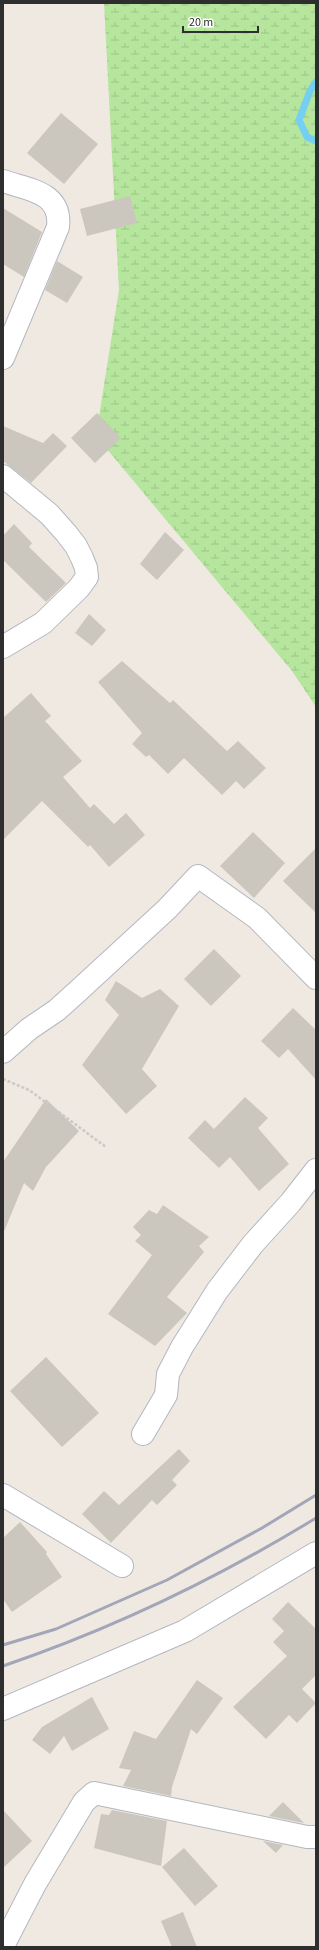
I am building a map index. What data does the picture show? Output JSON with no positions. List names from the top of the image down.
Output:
{
  "scale_bar": "20 m"
}
